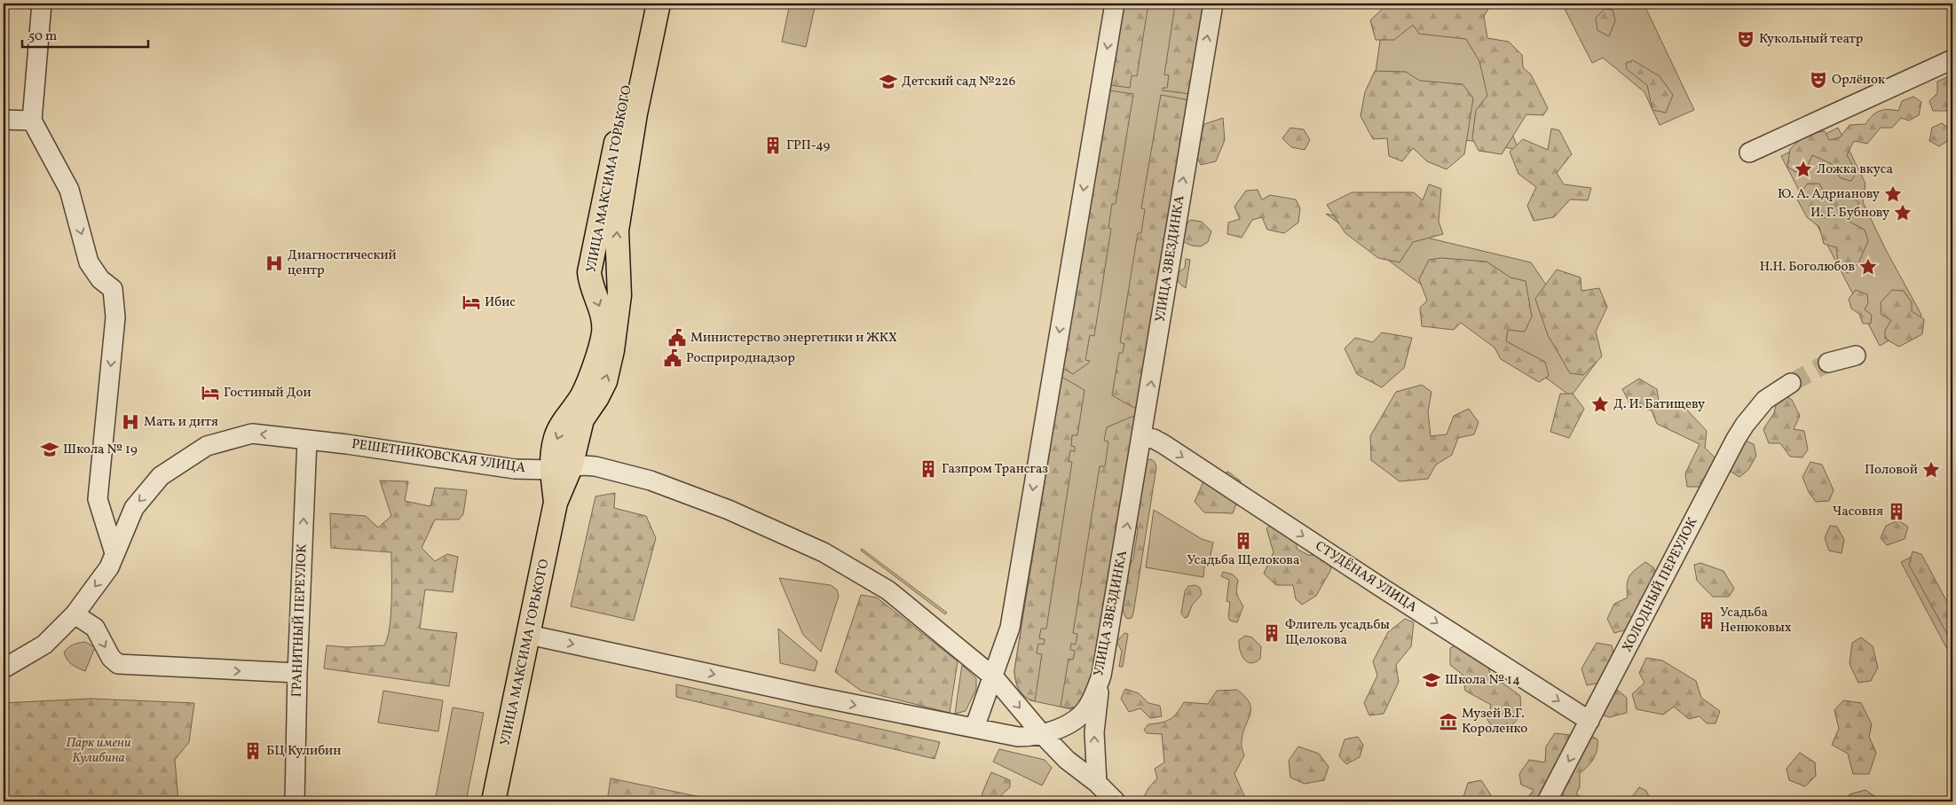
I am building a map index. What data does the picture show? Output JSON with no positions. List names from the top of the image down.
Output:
{
  "streets": {
    "main road": ["УЛИЦА МАКСИМА ГОРЬКОГО"],
    "street": [
      "УЛИЦА ЗВЕЗДИНКА",
      "РЕШЕТНИКОВСКАЯ УЛИЦА",
      "СТУДЁНАЯ УЛИЦА",
      "ХОЛОДНЫЙ ПЕРЕУЛОК",
      "ГРАНИТНЫЙ ПЕРЕУЛОК"
    ]
  },
  "crossings": [
    ["УЛИЦА МАКСИМА ГОРЬКОГО", "УЛИЦА ЗВЕЗДИНКА"],
    ["УЛИЦА МАКСИМА ГОРЬКОГО", "РЕШЕТНИКОВСКАЯ УЛИЦА"],
    ["УЛИЦА ЗВЕЗДИНКА", "СТУДЁНАЯ УЛИЦА"],
    ["РЕШЕТНИКОВСКАЯ УЛИЦА", "ГРАНИТНЫЙ ПЕРЕУЛОК"],
    ["СТУДЁНАЯ УЛИЦА", "ХОЛОДНЫЙ ПЕРЕУЛОК"]
  ],
  "one_way": ["СТУДЁНАЯ УЛИЦА", "ГРАНИТНЫЙ ПЕРЕУЛОК"],
  "parks": ["Парк имени Кулибина"],
  "places": {
    "theatre": ["Кукольный театр", "Орлёнок"],
    "school or university": ["Детский сад №226", "Школа № 19", "Школа № 14"],
    "building": [
      "ГРП-49",
      "Газпром Трансгаз",
      "Часовня",
      "Усадьба Щелокова",
      "Усадьба Ненюковых",
      "Флигель усадьбы Щелокова",
      "БЦ Кулибин"
    ],
    "place": [
      "Ложка вкуса",
      "Ю. А. Адрианову",
      "И. Г. Бубнову",
      "Н.Н. Боголюбов",
      "Д. И. Батищеву",
      "Половой"
    ],
    "hospital": ["Диагностический центр", "Мать и дитя"],
    "hotel": ["Ибис", "Гостиный Дои"],
    "public building": ["Министерство энергетики и ЖКХ", "Росприроднадзор"],
    "museum": ["Музей В.Г. Короленко"]
  },
  "scale_bar": "50 m"
}
